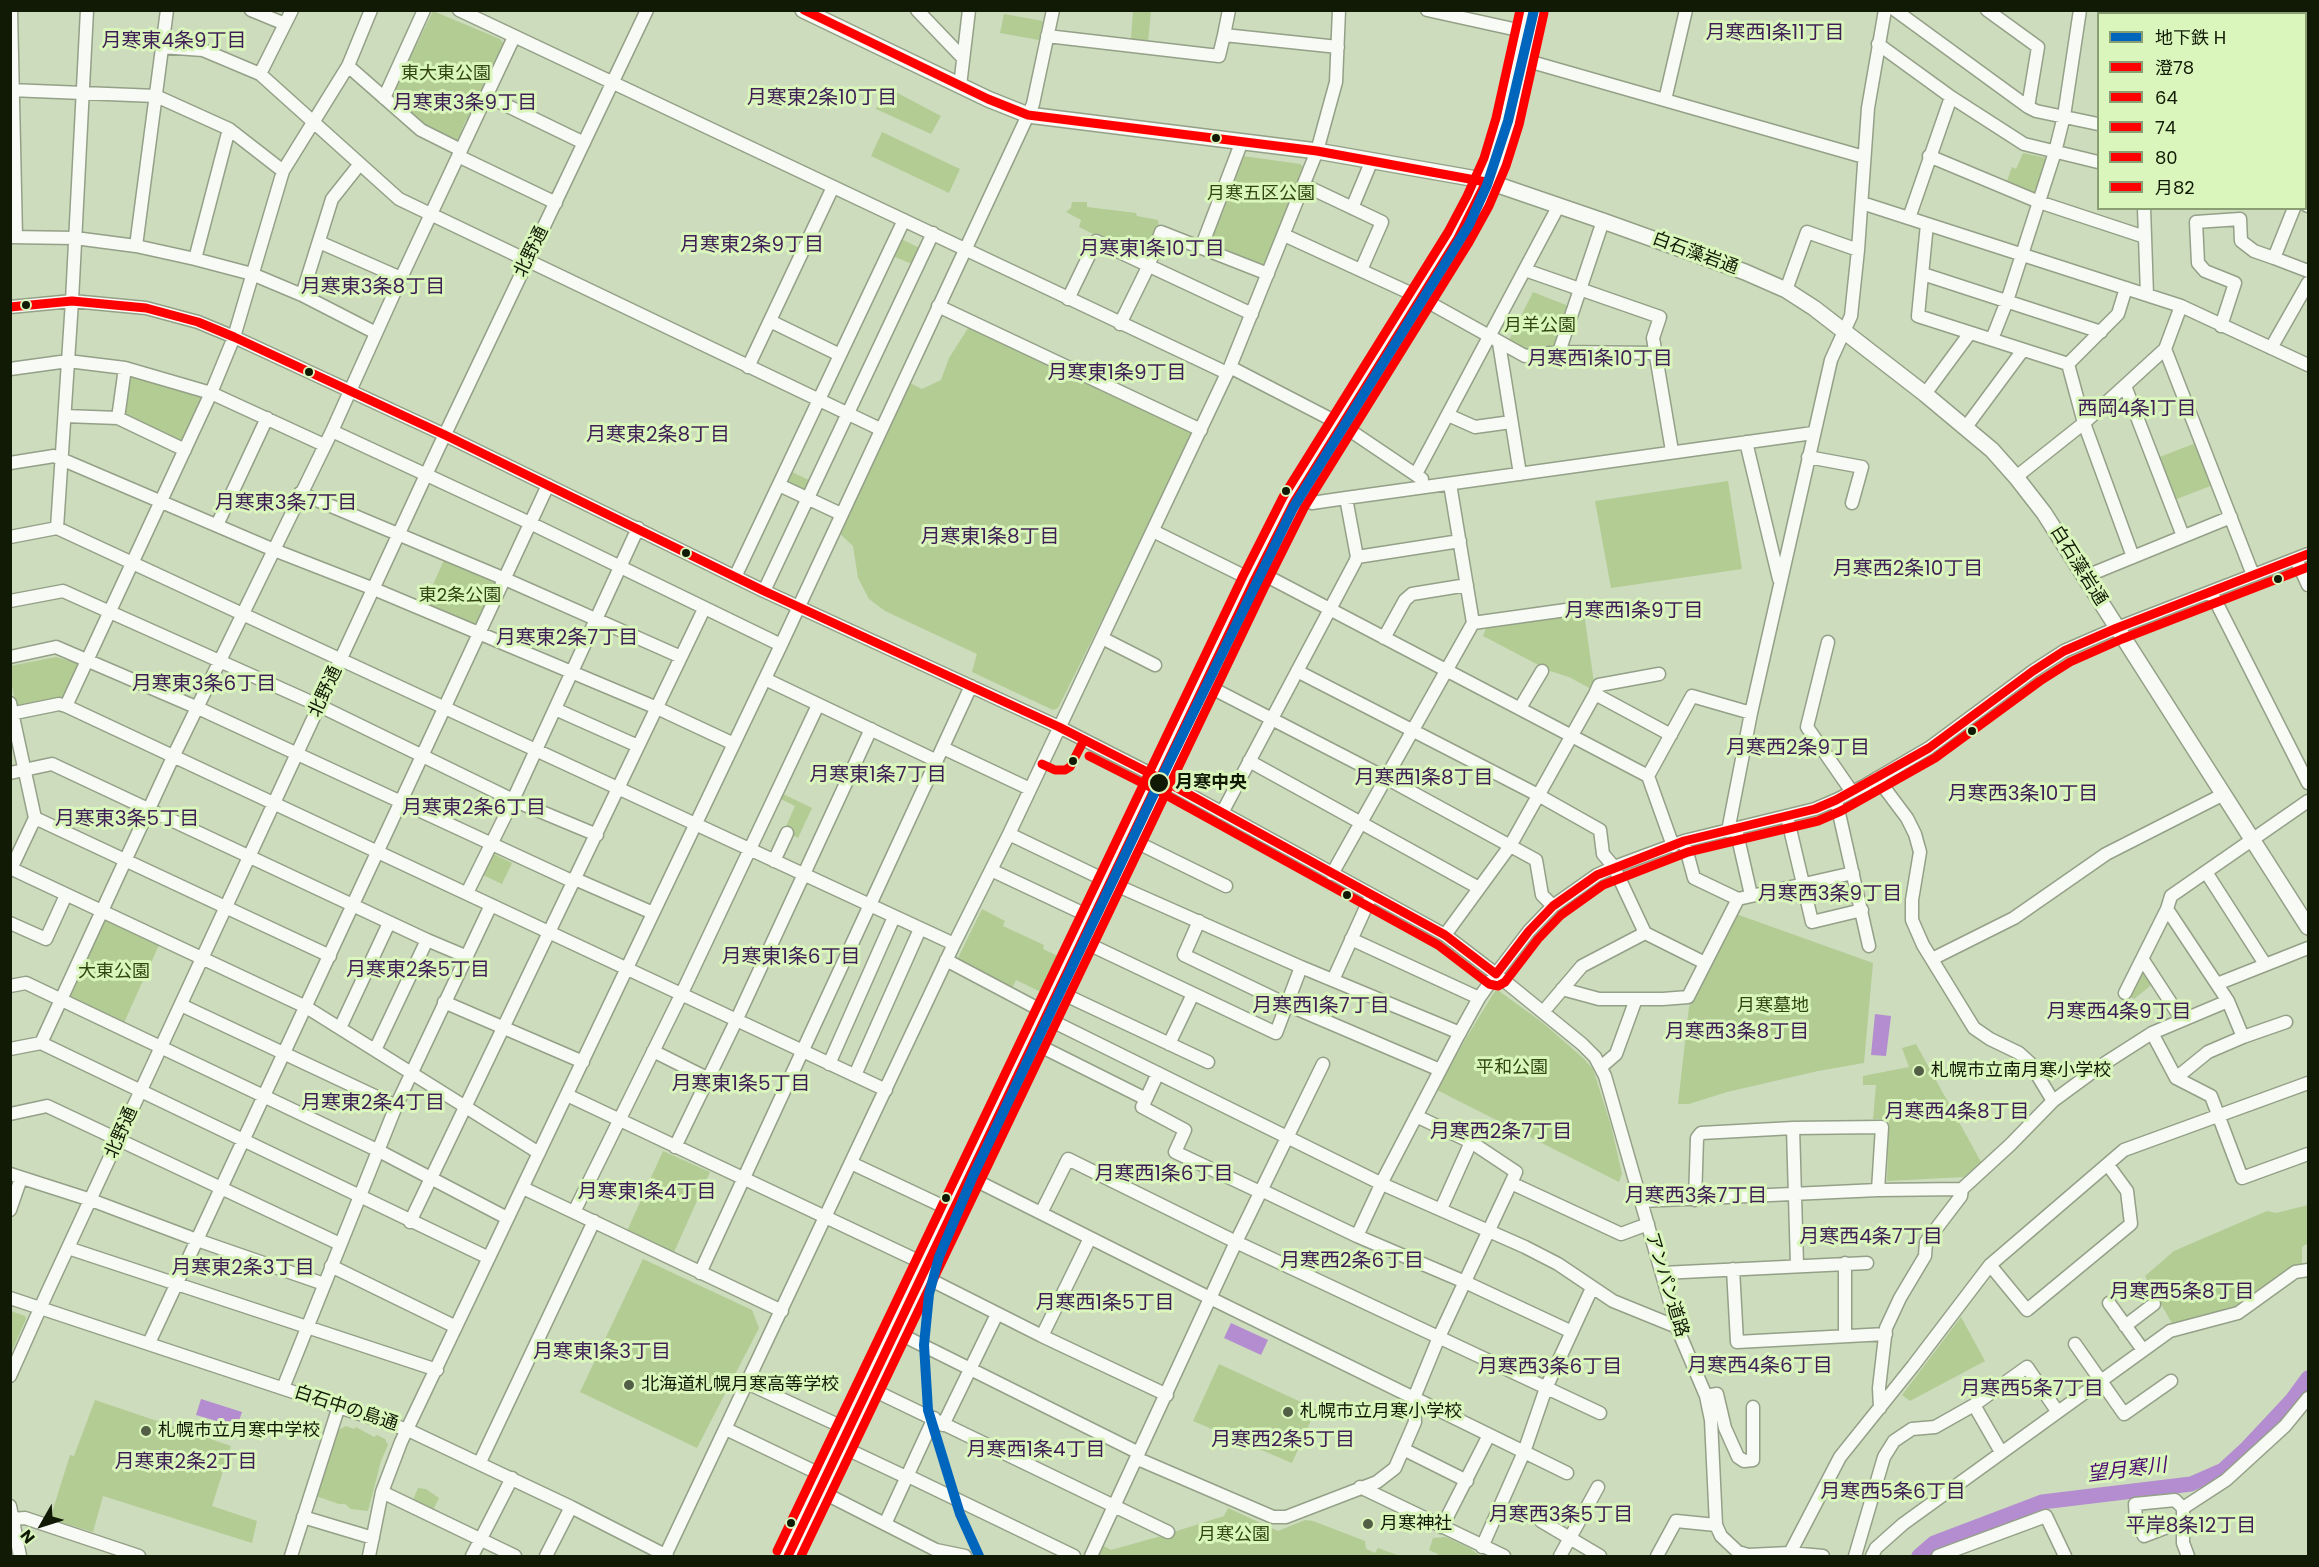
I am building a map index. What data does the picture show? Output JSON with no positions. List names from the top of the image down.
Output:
{
  "streets": {
    "main road": ["白石藻岩通"],
    "street": ["北野通", "アンパン道路", "白石中の島通"]
  },
  "crossings": [
    ["北野通", "アンパン道路"],
    ["北野通", "白石中の島通"]
  ],
  "districts": [
    "月寒西1条11丁目",
    "月寒東4条9丁目",
    "月寒東2条10丁目",
    "月寒東3条9丁目",
    "月寒東2条9丁目",
    "月寒東1条10丁目",
    "月寒東3条8丁目",
    "月寒西1条10丁目",
    "月寒東1条9丁目",
    "西岡4条1丁目",
    "月寒東2条8丁目",
    "月寒東3条7丁目",
    "月寒東1条8丁目",
    "月寒西2条10丁目",
    "月寒西1条9丁目",
    "月寒東2条7丁目",
    "月寒東3条6丁目",
    "月寒西2条9丁目",
    "月寒東1条7丁目",
    "月寒西1条8丁目",
    "月寒西3条10丁目",
    "月寒東2条6丁目",
    "月寒東3条5丁目",
    "月寒西3条9丁目",
    "月寒東1条6丁目",
    "月寒東2条5丁目",
    "月寒西1条7丁目",
    "月寒西4条9丁目",
    "月寒西3条8丁目",
    "月寒東1条5丁目",
    "月寒東2条4丁目",
    "月寒西4条8丁目",
    "月寒西2条7丁目",
    "月寒西1条6丁目",
    "月寒東1条4丁目",
    "月寒西3条7丁目",
    "月寒西4条7丁目",
    "月寒西2条6丁目",
    "月寒東2条3丁目",
    "月寒西5条8丁目",
    "月寒西1条5丁目",
    "月寒東1条3丁目",
    "月寒西4条6丁目",
    "月寒西3条6丁目",
    "月寒西5条7丁目",
    "月寒西2条5丁目",
    "月寒西1条4丁目",
    "月寒東2条2丁目",
    "月寒西5条6丁目",
    "月寒西3条5丁目",
    "平岸8条12丁目"
  ],
  "water": ["望月寒川"],
  "parks": [
    "東大東公園",
    "月寒五区公園",
    "月羊公園",
    "東2条公園",
    "大東公園",
    "月寒墓地",
    "平和公園",
    "月寒公園"
  ],
  "places": [
    "月寒中央",
    "札幌市立南月寒小学校",
    "北海道札幌月寒高等学校",
    "札幌市立月寒小学校",
    "札幌市立月寒中学校",
    "月寒神社"
  ],
  "lines": [
    "metro line H",
    "transit line 64",
    "transit line 80",
    "transit line 74",
    "transit line 澄78",
    "transit line 月82"
  ],
  "legend": [
    "地下鉄 H",
    "澄78",
    "64",
    "74",
    "80",
    "月82"
  ],
  "north": "bottom left"
}
